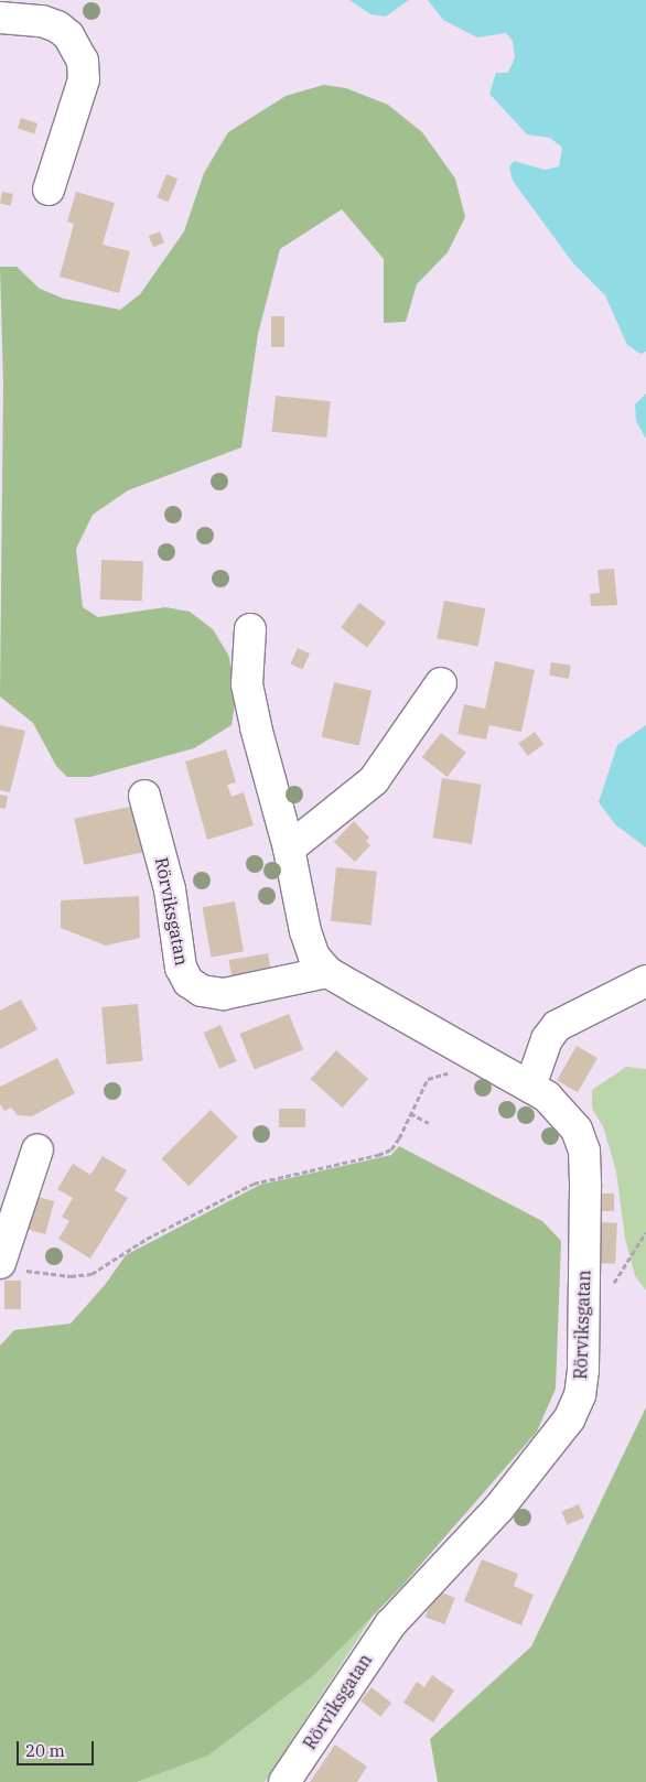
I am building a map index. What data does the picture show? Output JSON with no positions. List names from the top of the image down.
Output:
{
  "streets": {
    "street": ["Rörviksgatan"]
  },
  "scale_bar": "20 m"
}
